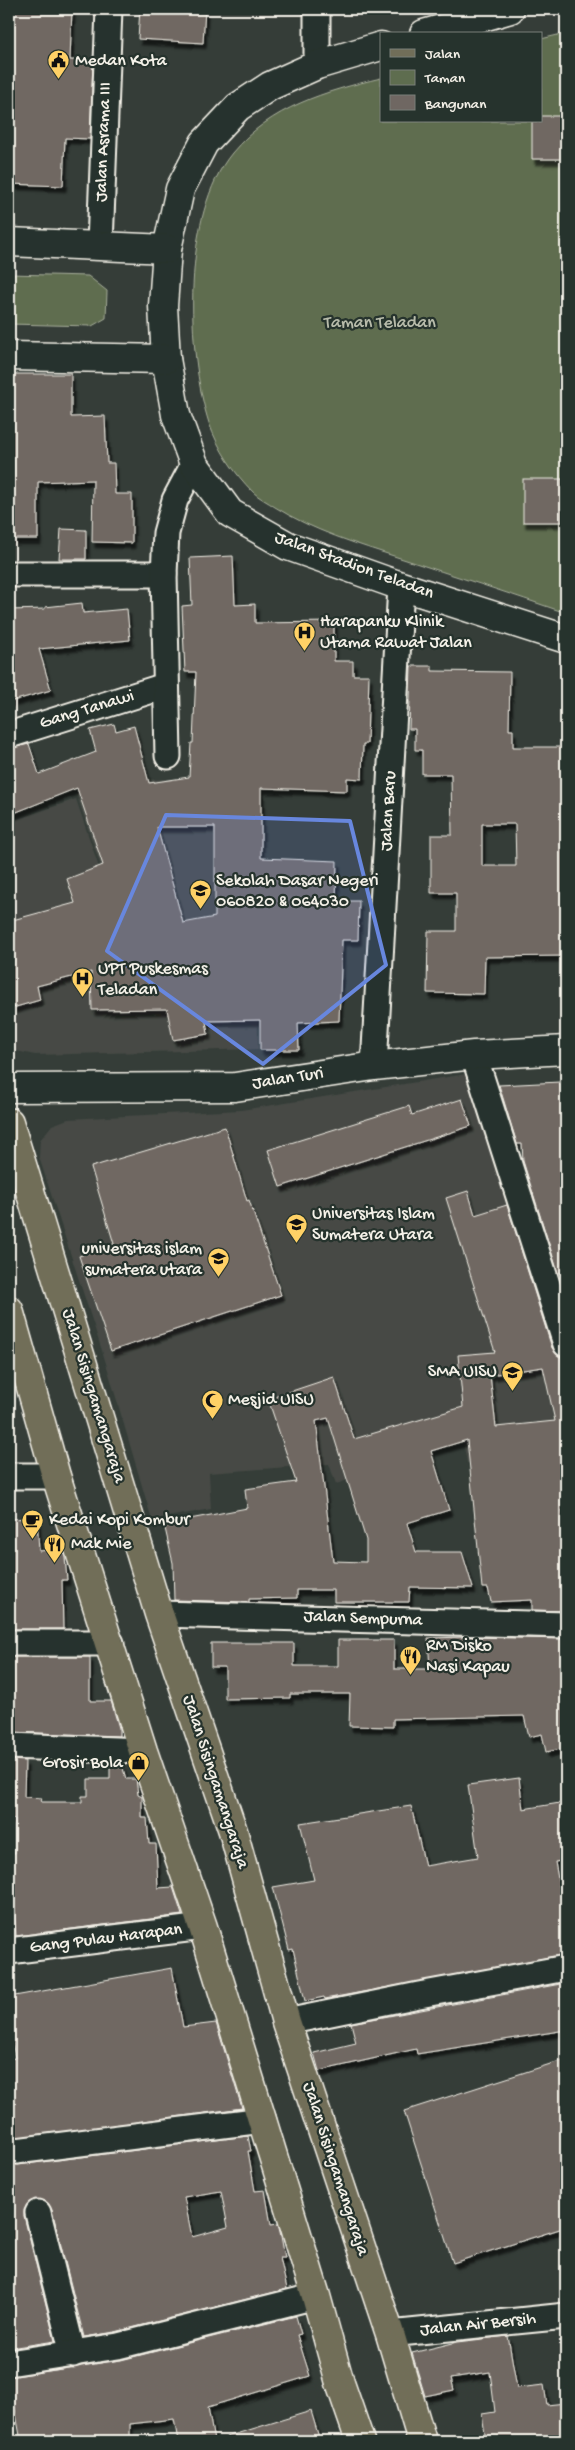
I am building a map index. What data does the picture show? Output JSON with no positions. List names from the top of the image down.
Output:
{
  "streets": {
    "main road": ["Jalan Sisingamangaraja"],
    "street": [
      "Jalan Asrama III",
      "Jalan Stadion Teladan",
      "Gang Tanawi",
      "Jalan Baru",
      "Jalan Turi",
      "Jalan Sempurna",
      "Gang Pulau Harapan",
      "Jalan Air Bersih"
    ]
  },
  "crossings": [
    ["Jalan Stadion Teladan", "Jalan Baru"],
    ["Jalan Baru", "Jalan Turi"],
    ["Jalan Sisingamangaraja", "Jalan Sempurna"],
    ["Jalan Sisingamangaraja", "Jalan Air Bersih"]
  ],
  "parks": ["Taman Teladan"],
  "places": {
    "public building": ["Medan Kota"],
    "hospital": ["Harapanku Klinik Utama Rawat Jalan", "UPT Puskesmas Teladan"],
    "school or university": [
      "Sekolah Dasar Negeri 060820 & 064030",
      "Universitas Islam Sumatera Utara",
      "universitas islam sumatera utara",
      "SMA UISU"
    ],
    "mosque": ["Mesjid UISU"],
    "cafe": ["Kedai Kopi Kombur"],
    "restaurant": ["Mak Mie", "RM Disko Nasi Kapau"],
    "shop": ["Grosir Bola"]
  },
  "legend": ["Jalan", "Taman", "Bangunan"]
}
